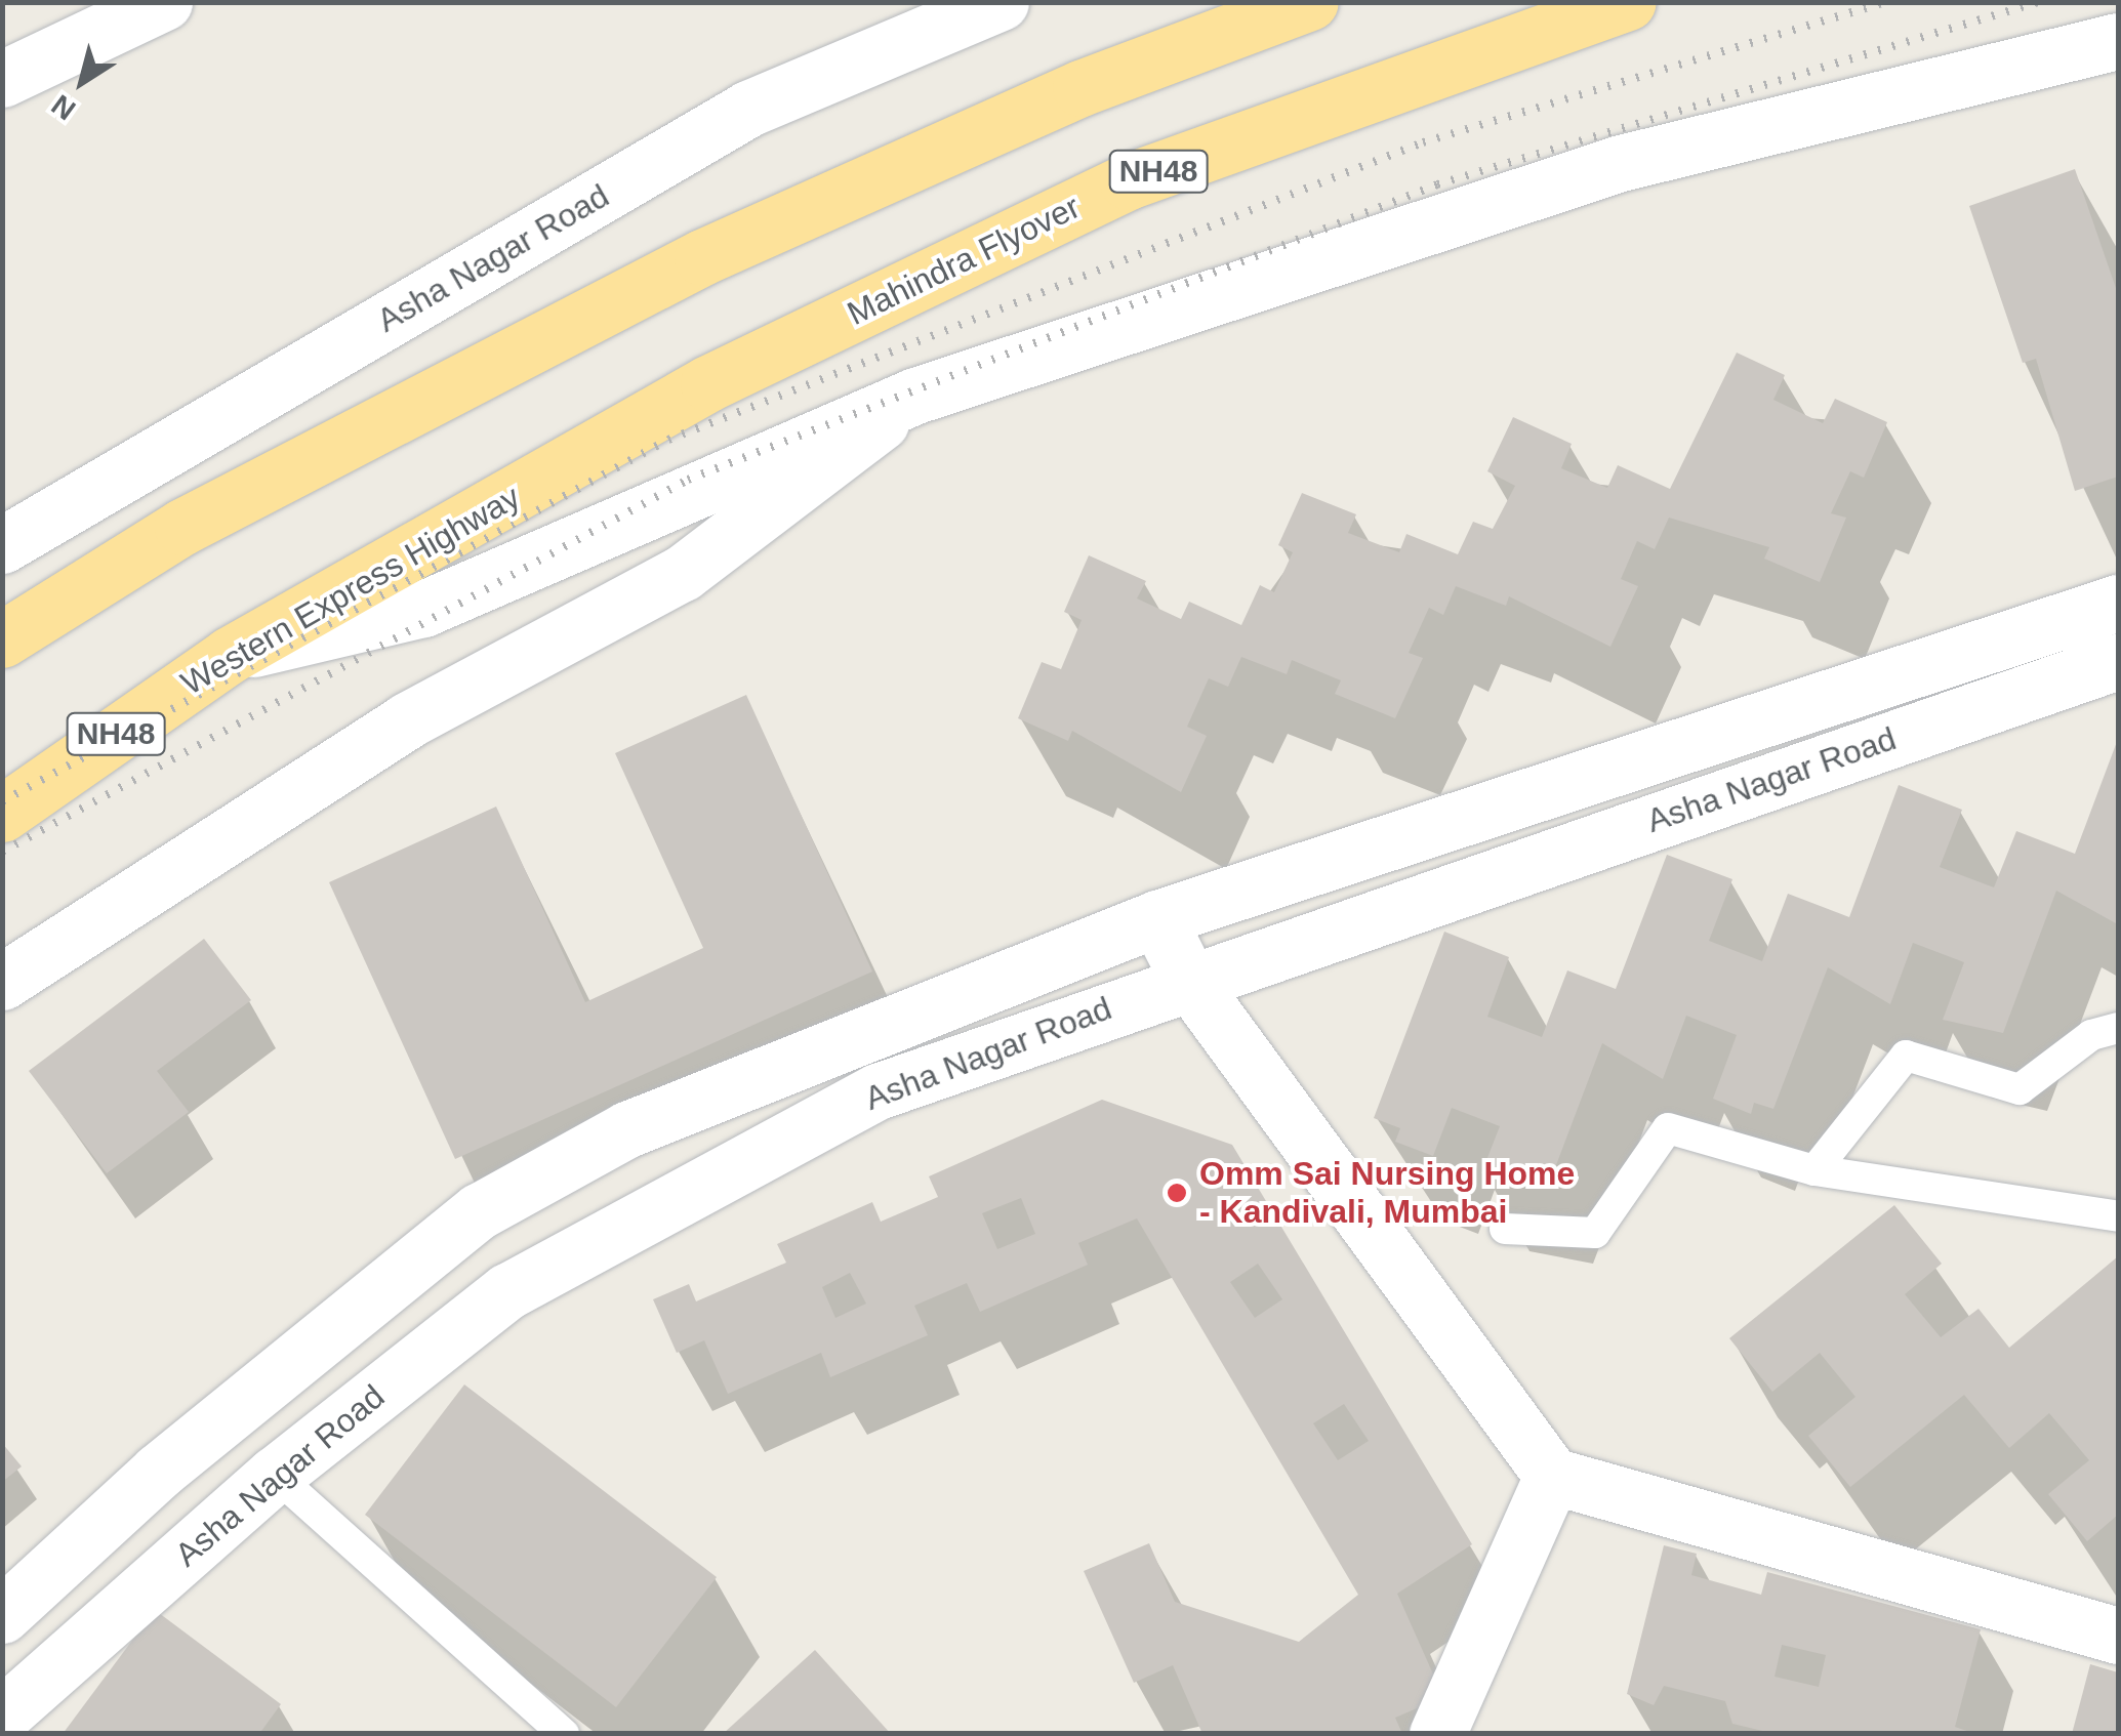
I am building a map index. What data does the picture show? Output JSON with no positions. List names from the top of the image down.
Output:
{
  "streets": {
    "highway": ["NH48", "Mahindra Flyover", "Western Express Highway"],
    "street": ["Asha Nagar Road"]
  },
  "crossings": [
    ["Mahindra Flyover", "Western Express Highway"]
  ],
  "places": ["Omm Sai Nursing Home - Kandivali, Mumbai"],
  "north": "bottom left"
}
